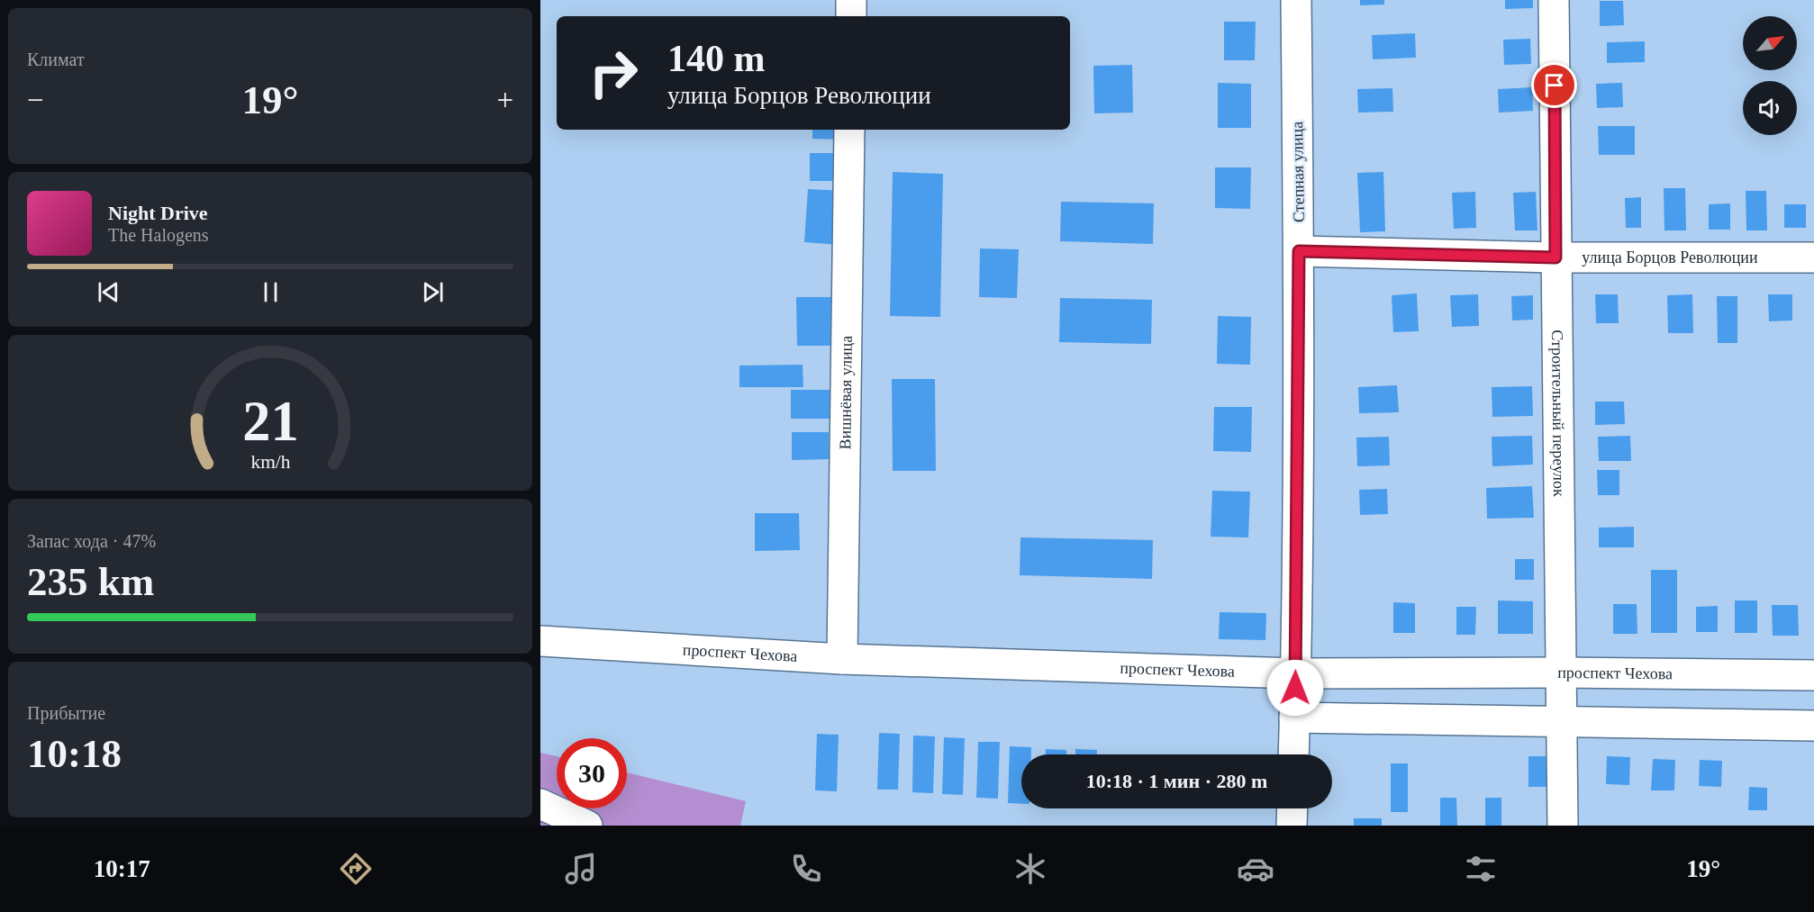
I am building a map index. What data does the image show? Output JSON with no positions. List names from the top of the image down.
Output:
{
  "streets": {
    "street": [
      "Степная улица",
      "улица Борцов Революции",
      "Вишнёвая улица",
      "Строительный переулок",
      "проспект Чехова"
    ]
  },
  "crossings": [
    ["Степная улица", "улица Борцов Революции"],
    ["Степная улица", "проспект Чехова"],
    ["улица Борцов Революции", "Строительный переулок"],
    ["Вишнёвая улица", "проспект Чехова"],
    ["Строительный переулок", "проспект Чехова"]
  ],
  "north": "top right",
  "page": {
    "tile": [
      "Климат",
      ["Запас хода · 47%", "235 km"],
      ["Прибытие", "10:18"]
    ],
    "turn": ["140 m", "улица Борцов Революции"],
    "heat": ["−", "19°", "+"],
    "song": ["Night Drive", "The Halogens"],
    "limit": "30",
    "trip": "10:18 · 1 мин · 280 m",
    "tabs": ["10:17", "19°"],
    "gauge": ["21", "km/h"]
  }
}
